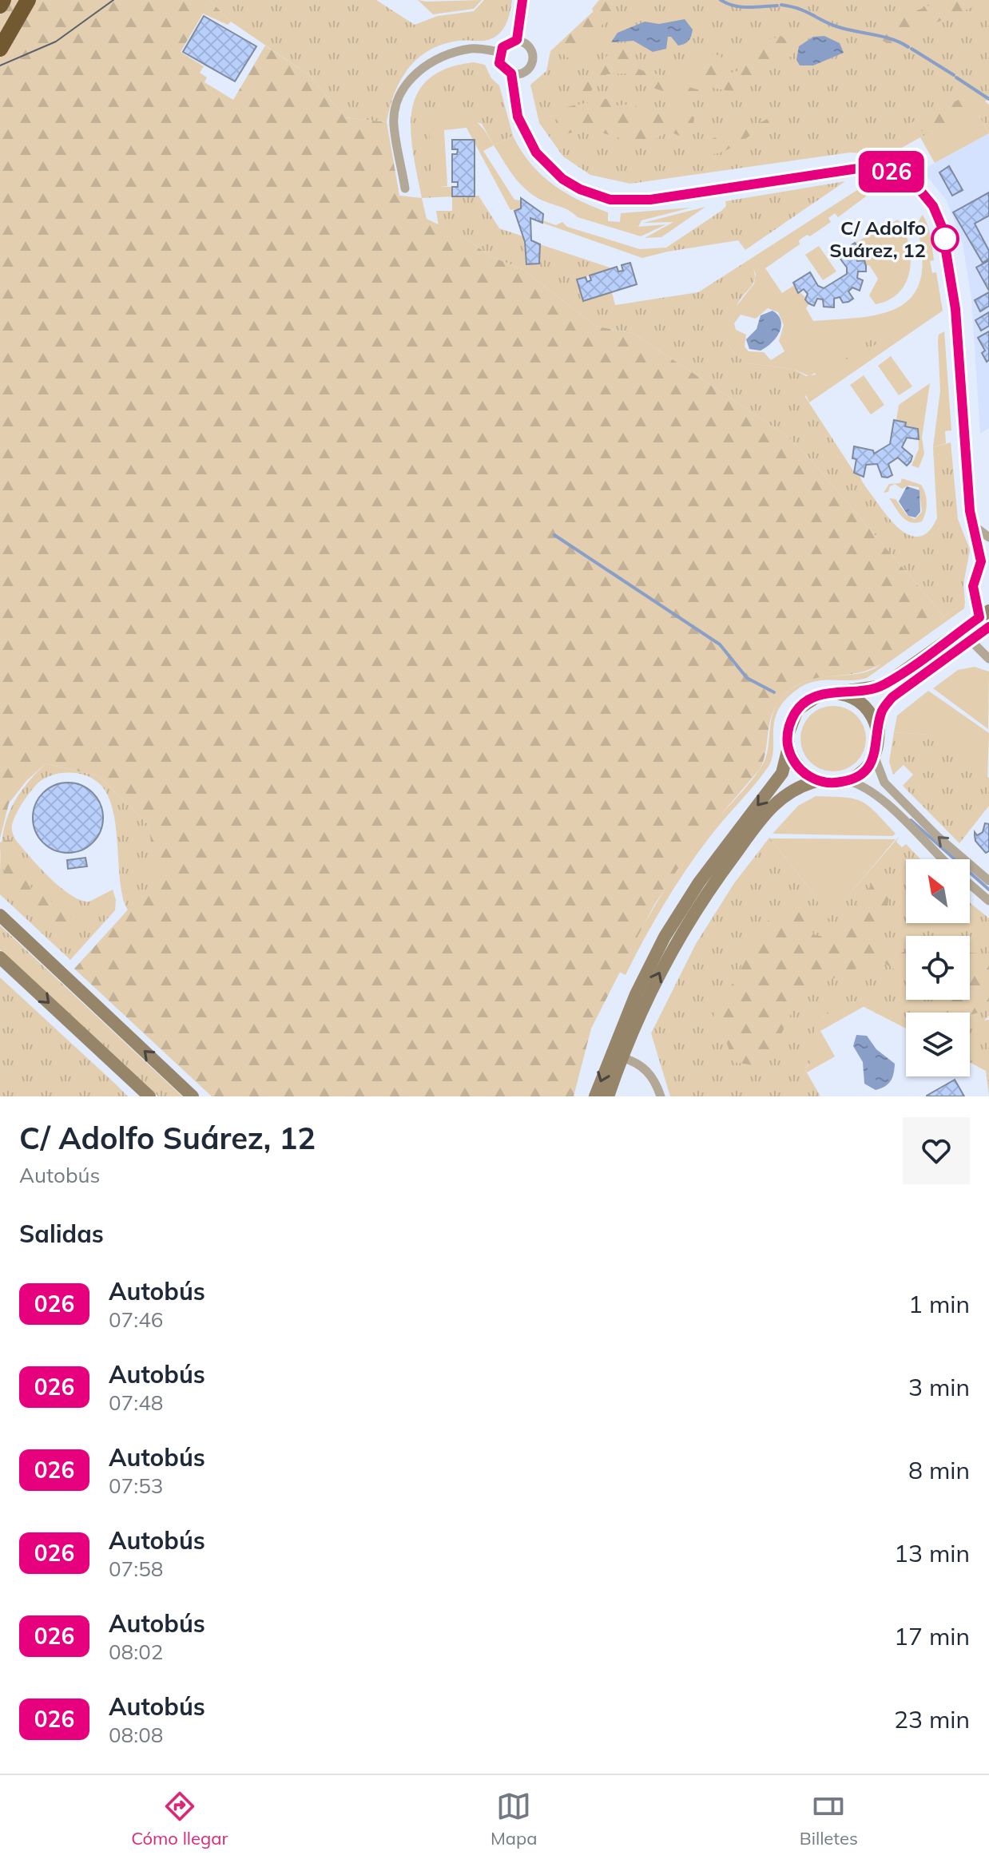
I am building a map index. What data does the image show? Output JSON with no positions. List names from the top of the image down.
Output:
{
  "places": ["C/ Adolfo Suárez, 12"],
  "lines": ["bus line 026"],
  "north": "top left",
  "page": {
    "on_map": "026",
    "heading": [
      ["C/ Adolfo Suárez, 12", "Autobús"],
      "Salidas"
    ],
    "list": [
      {
        "mark": "026",
        "name": "Autobús",
        "note": "07:46",
        "value": "1 min"
      },
      {
        "mark": "026",
        "name": "Autobús",
        "note": "07:48",
        "value": "3 min"
      },
      {
        "mark": "026",
        "name": "Autobús",
        "note": "07:53",
        "value": "8 min"
      },
      {
        "mark": "026",
        "name": "Autobús",
        "note": "07:58",
        "value": "13 min"
      },
      {
        "mark": "026",
        "name": "Autobús",
        "note": "08:02",
        "value": "17 min"
      },
      {
        "mark": "026",
        "name": "Autobús",
        "note": "08:08",
        "value": "23 min"
      }
    ],
    "tabs": ["Cómo llegar", "Mapa", "Billetes"]
  }
}
